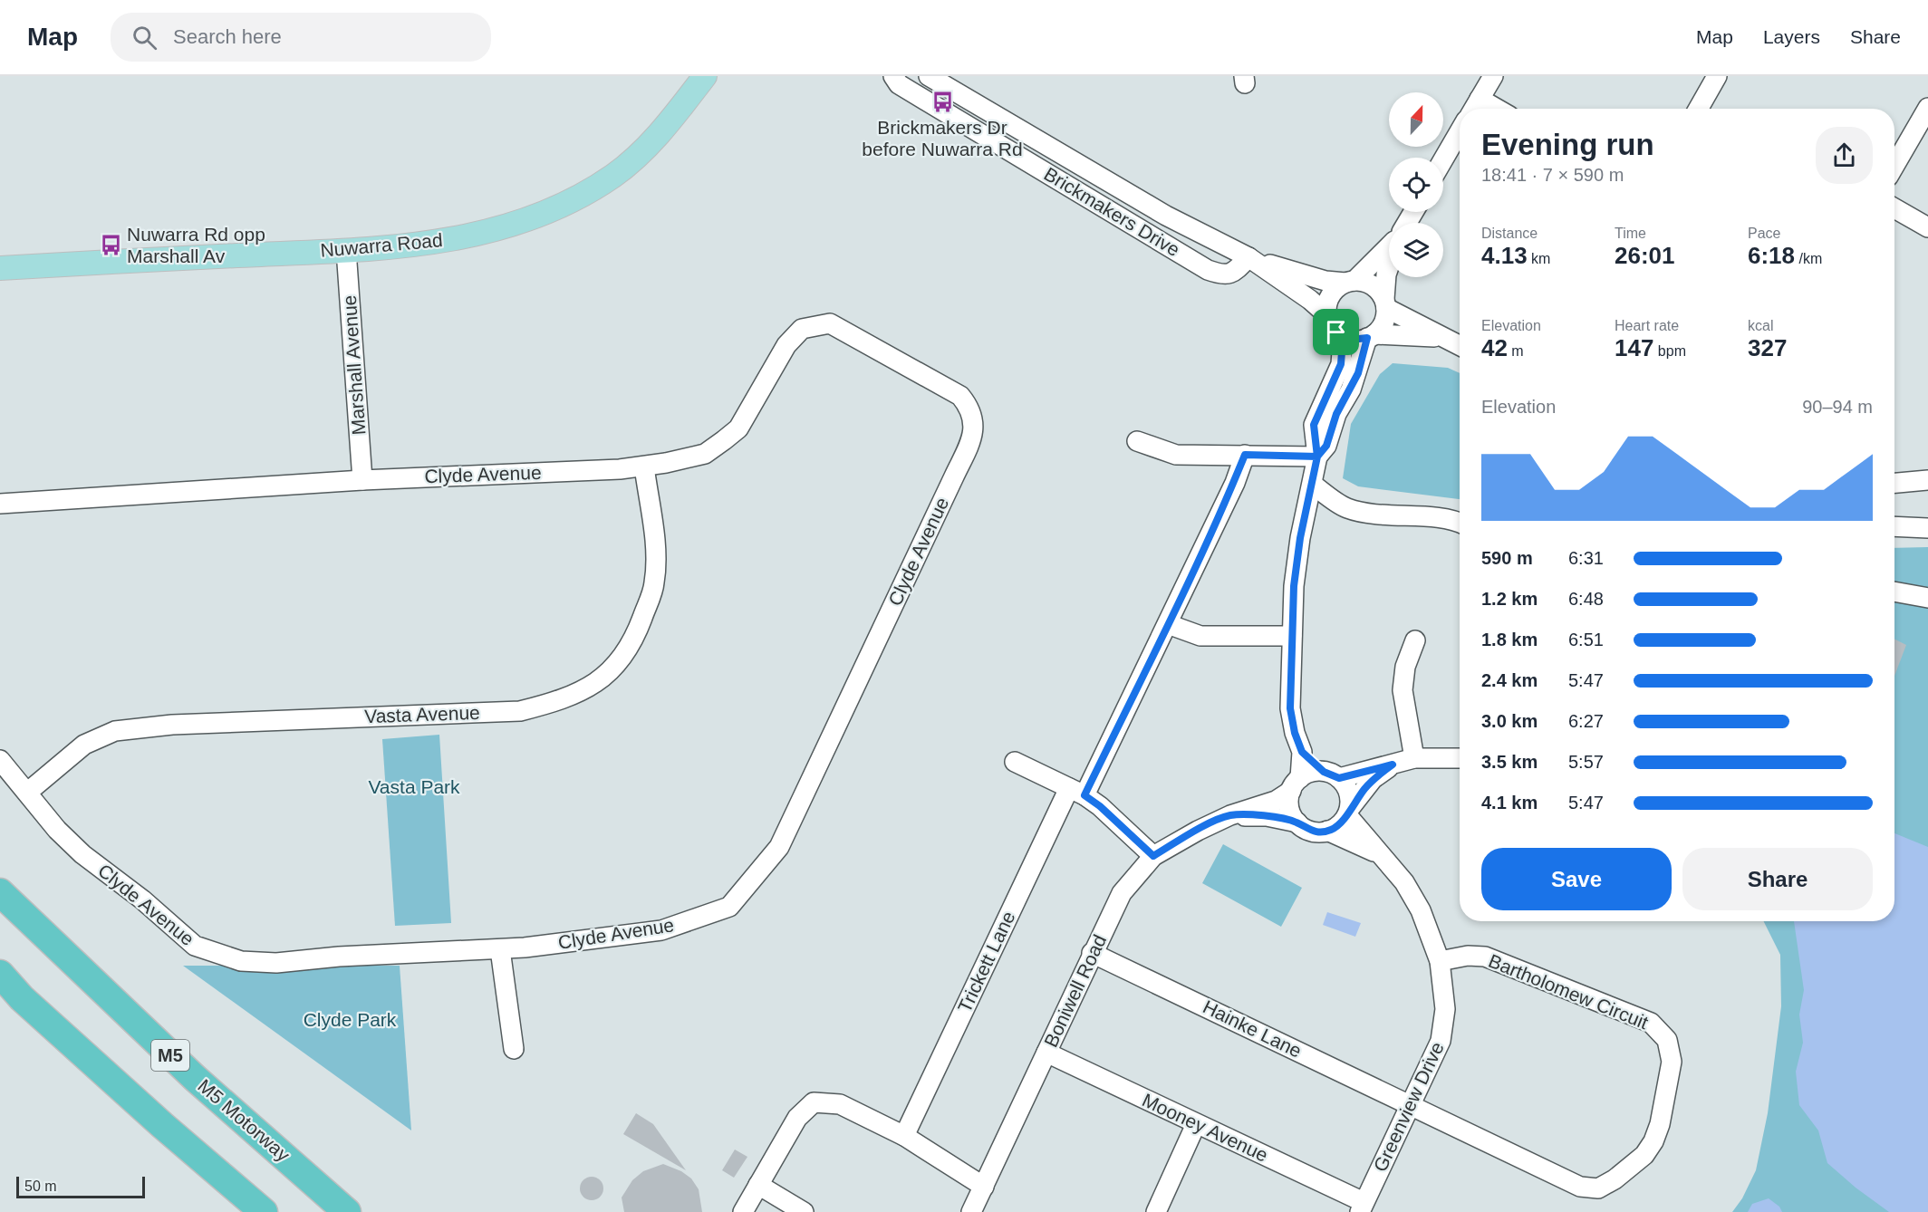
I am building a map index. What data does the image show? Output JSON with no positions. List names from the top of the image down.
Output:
{
  "streets": {
    "highway": ["M5", "M5 Motorway"],
    "main road": ["Nuwarra Road"],
    "street": [
      "Brickmakers Drive",
      "Marshall Avenue",
      "Clyde Avenue",
      "Vasta Avenue",
      "Trickett Lane",
      "Boniwell Road",
      "Bartholomew Circuit",
      "Hainke Lane",
      "Greenview Drive",
      "Mooney Avenue"
    ]
  },
  "crossings": [
    ["Nuwarra Road", "Marshall Avenue"],
    ["Marshall Avenue", "Clyde Avenue"],
    ["Clyde Avenue", "Vasta Avenue"],
    ["Boniwell Road", "Hainke Lane"],
    ["Boniwell Road", "Greenview Drive"],
    ["Boniwell Road", "Mooney Avenue"],
    ["Bartholomew Circuit", "Hainke Lane"],
    ["Bartholomew Circuit", "Greenview Drive"],
    ["Hainke Lane", "Greenview Drive"],
    ["Greenview Drive", "Mooney Avenue"]
  ],
  "parks": ["Vasta Park", "Clyde Park"],
  "places": {
    "bus stop": ["Brickmakers Dr before Nuwarra Rd", "Nuwarra Rd opp Marshall Av"]
  },
  "scale_bar": "50 m",
  "north": "top",
  "page": {
    "header": "Map",
    "search": "Search here",
    "nav": ["Map", "Layers", "Share"],
    "heading": ["Evening run", "18:41 · 7 × 590 m"],
    "stats": [
      ["Distance", "4.13 km"],
      ["Time", "26:01"],
      ["Pace", "6:18 /km"],
      ["Elevation", "42 m"],
      ["Heart rate", "147 bpm"],
      ["kcal", "327"]
    ],
    "chart": ["Elevation", "90–94 m"],
    "list": [
      {
        "name": "590 m",
        "note": "6:31"
      },
      {
        "name": "1.2 km",
        "note": "6:48"
      },
      {
        "name": "1.8 km",
        "note": "6:51"
      },
      {
        "name": "2.4 km",
        "note": "5:47"
      },
      {
        "name": "3.0 km",
        "note": "6:27"
      },
      {
        "name": "3.5 km",
        "note": "5:57"
      },
      {
        "name": "4.1 km",
        "note": "5:47"
      }
    ],
    "buttons": ["Save", "Share"],
    "scale": "50 m"
  }
}
